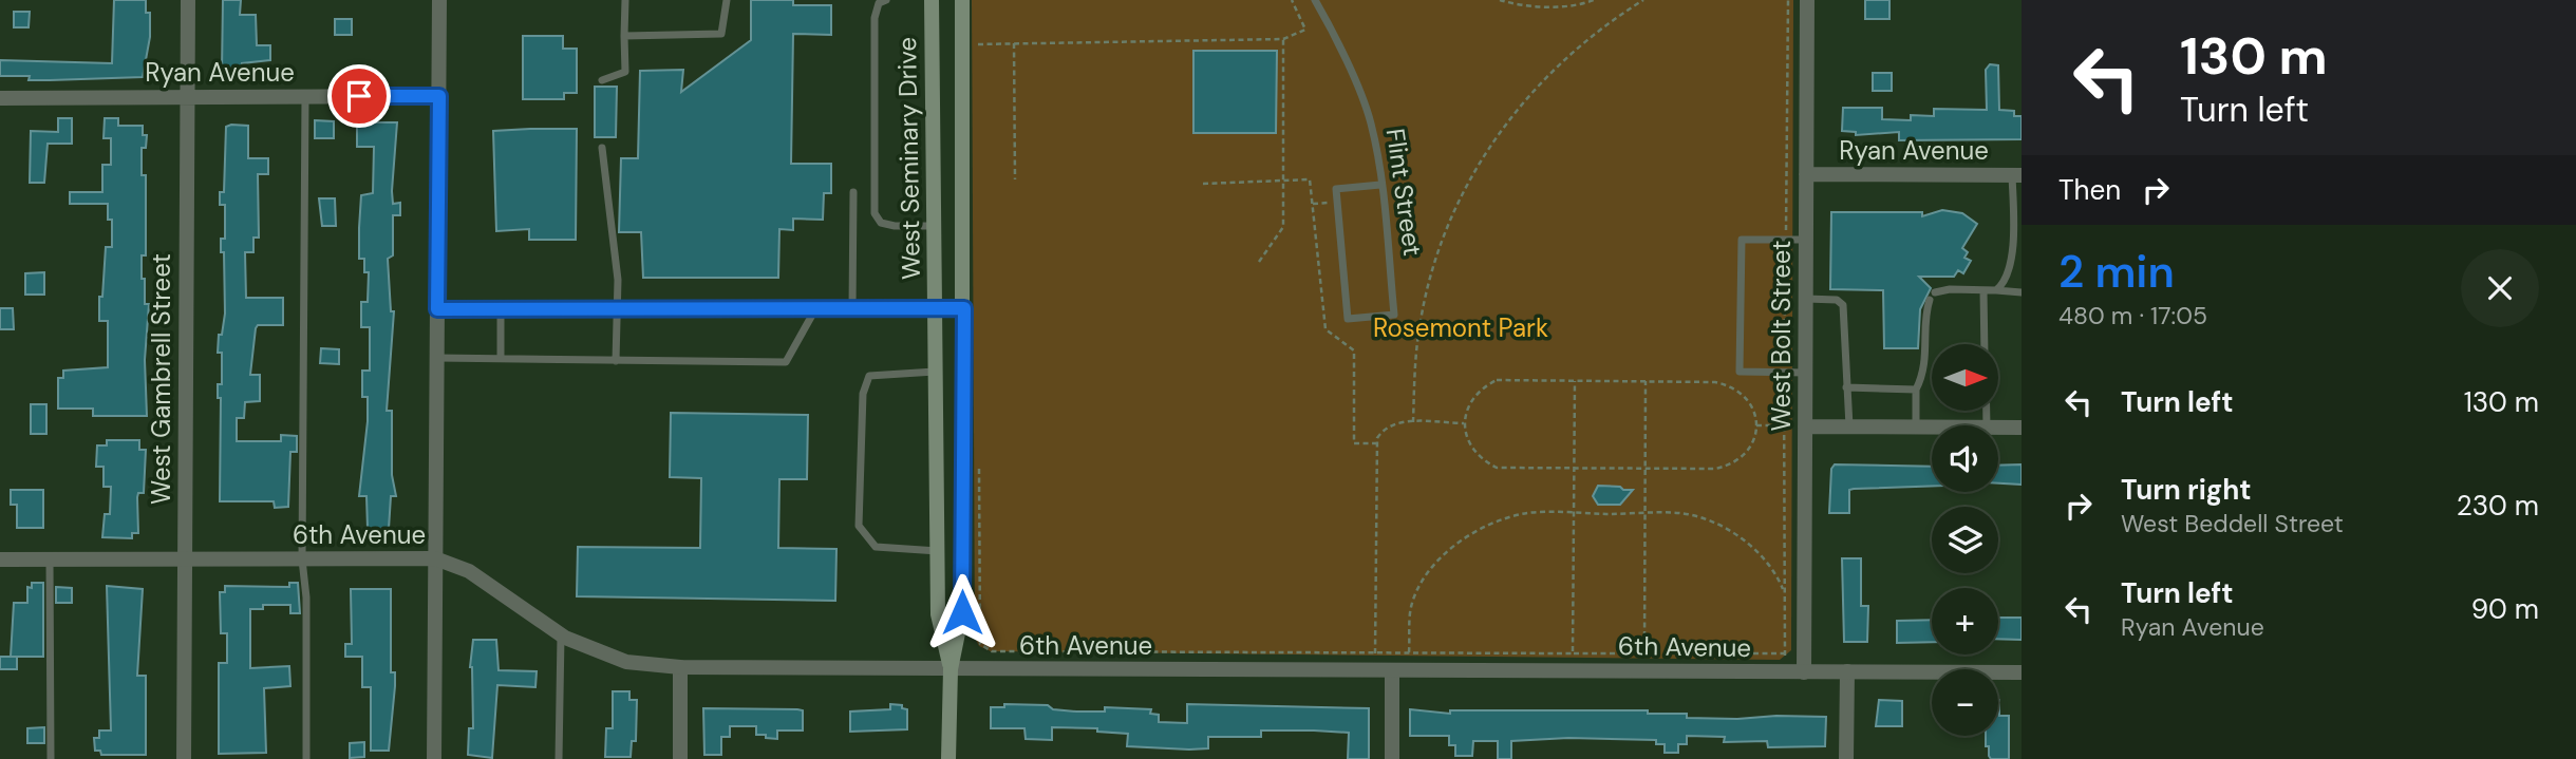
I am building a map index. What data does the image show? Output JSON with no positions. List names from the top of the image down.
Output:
{
  "streets": {
    "main road": ["West Seminary Drive"],
    "street": [
      "Ryan Avenue",
      "West Bolt Street",
      "West Gambrell Street",
      "6th Avenue"
    ],
    "lane": ["Flint Street"]
  },
  "crossings": [
    ["Ryan Avenue", "West Bolt Street"],
    ["Ryan Avenue", "West Gambrell Street"],
    ["West Seminary Drive", "6th Avenue"],
    ["West Bolt Street", "6th Avenue"],
    ["West Gambrell Street", "6th Avenue"]
  ],
  "parks": ["Rosemont Park"],
  "north": "right",
  "page": {
    "turn": ["130 m", "Turn left"],
    "then": "Then",
    "heading": ["2 min", "480 m · 17:05"],
    "map_buttons": ["+", "−"],
    "list": [
      {
        "name": "Turn left",
        "value": "130 m"
      },
      {
        "name": "Turn right",
        "note": "West Beddell Street",
        "value": "230 m"
      },
      {
        "name": "Turn left",
        "note": "Ryan Avenue",
        "value": "90 m"
      }
    ]
  }
}
